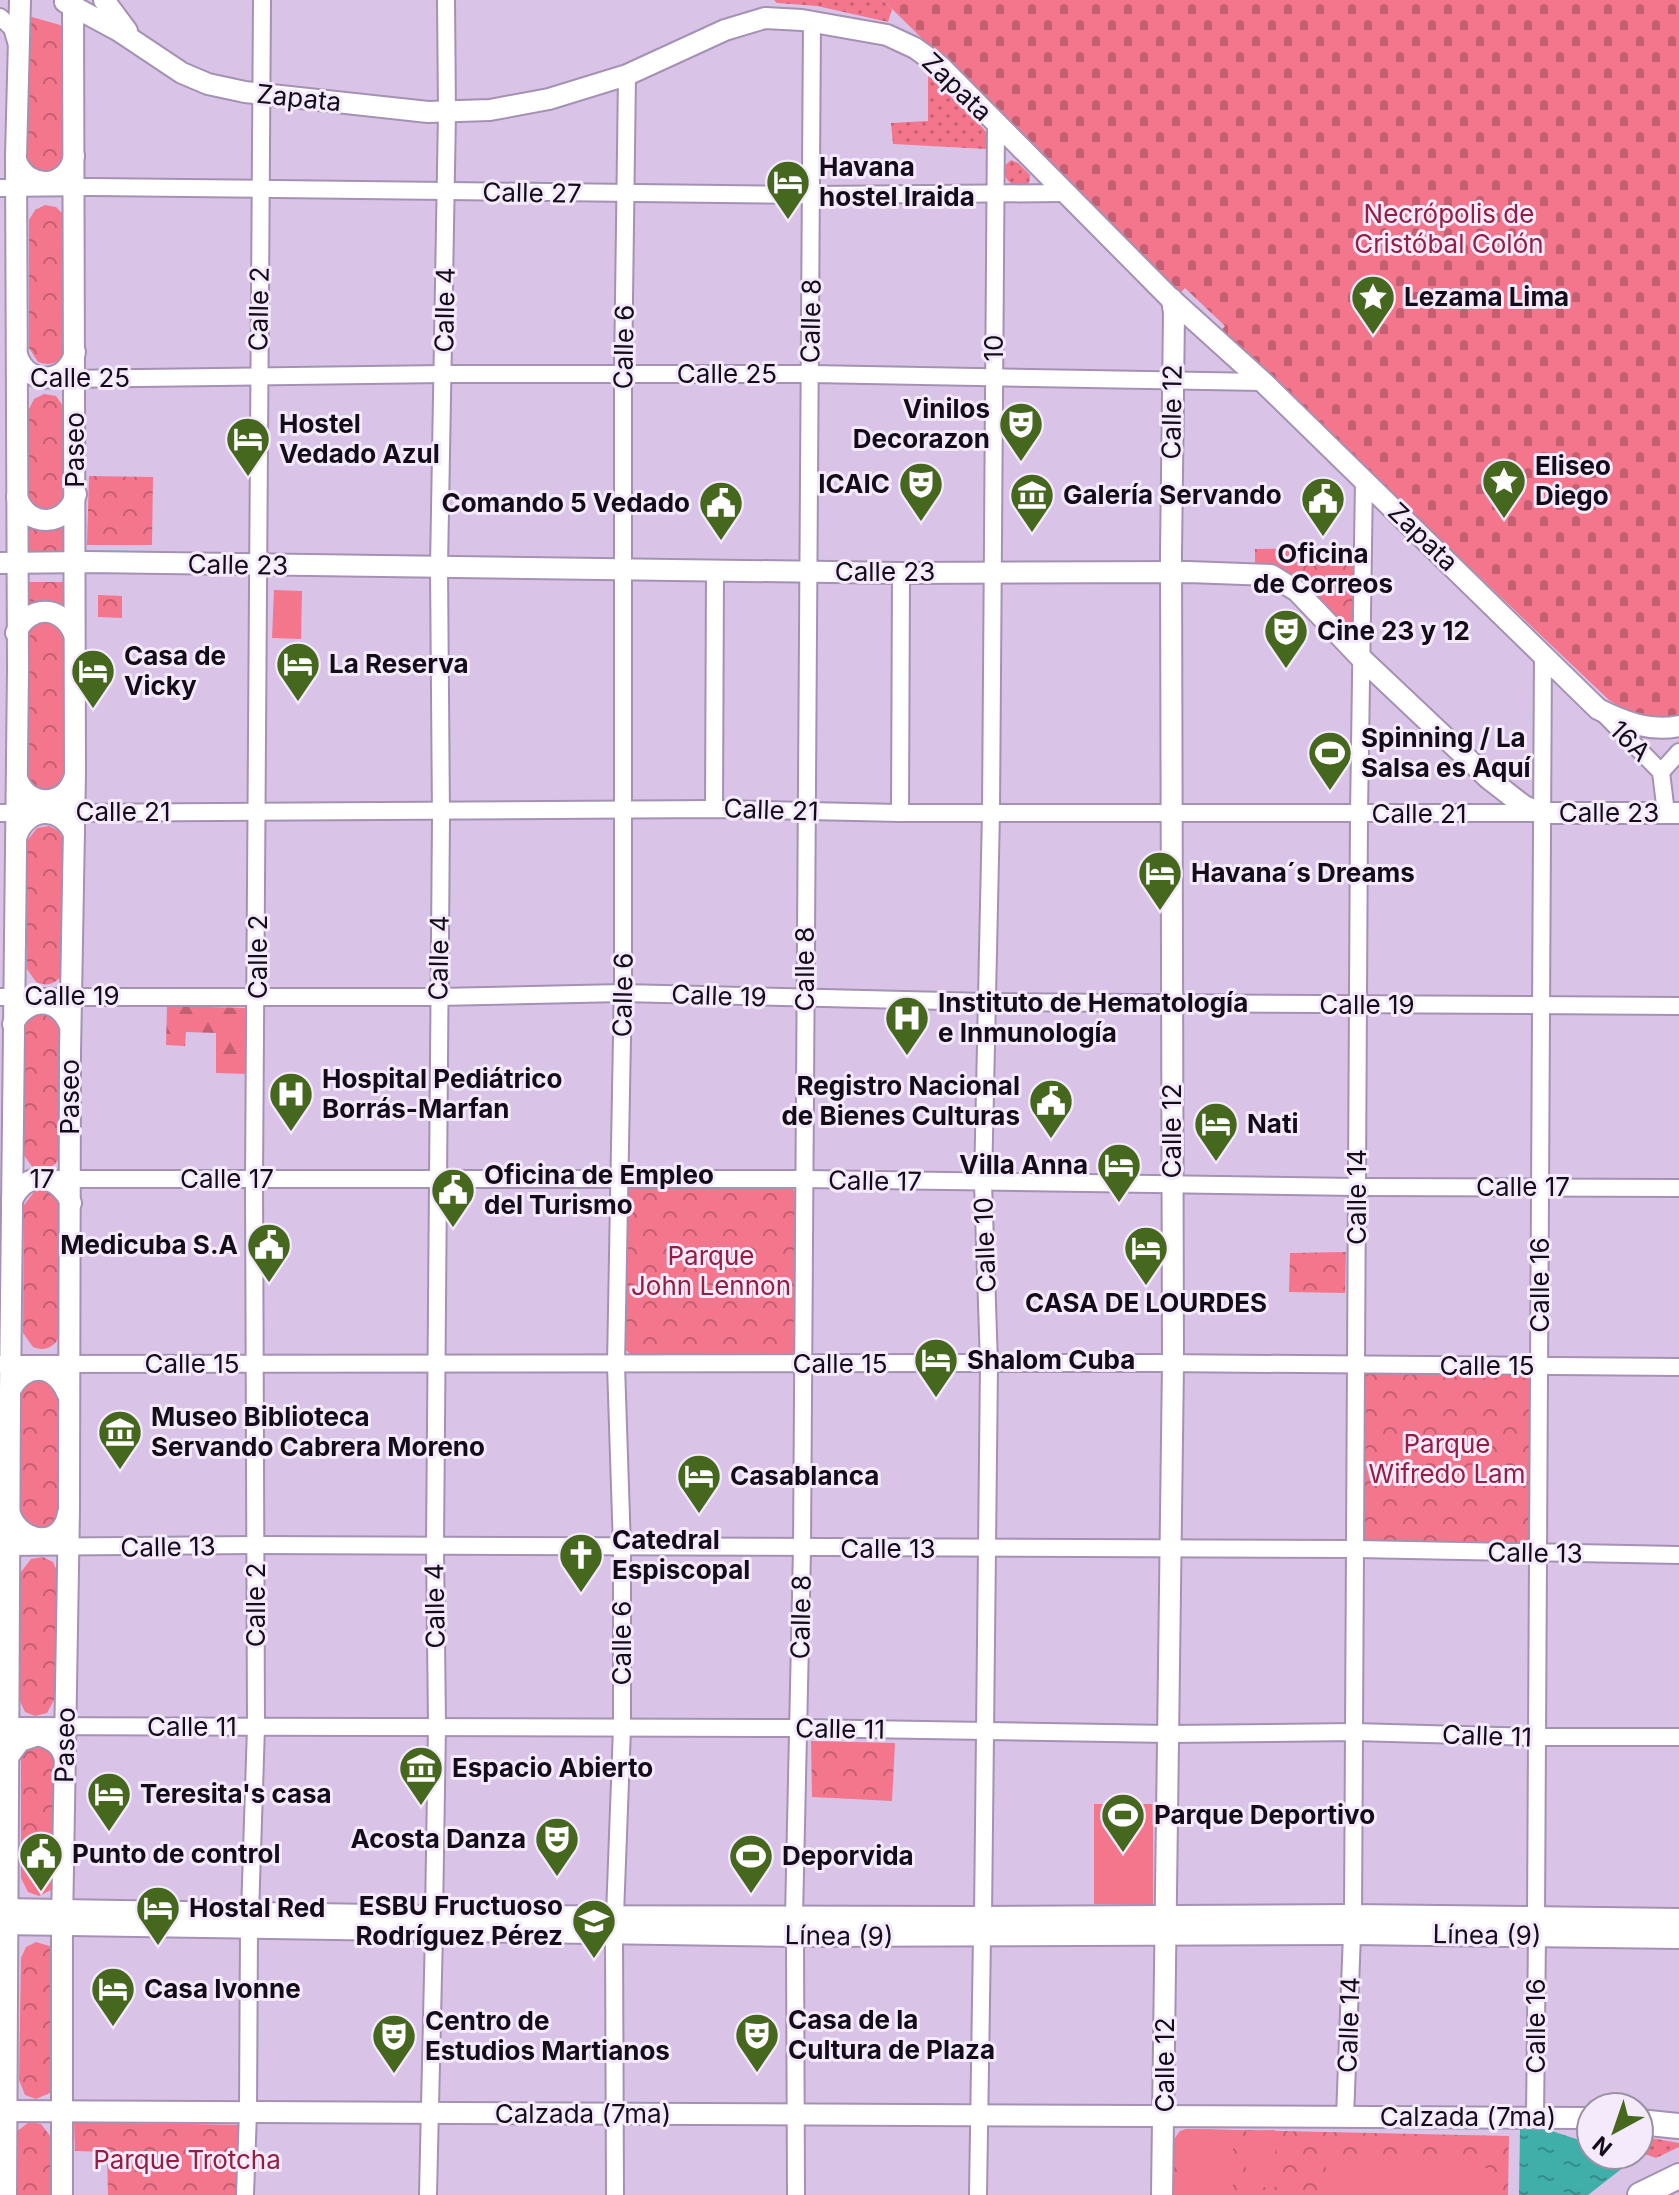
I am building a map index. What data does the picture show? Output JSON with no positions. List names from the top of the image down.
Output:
{
  "streets": {
    "main road": [
      "Zapata",
      "Calle 12",
      "Paseo",
      "Calle 23",
      "Línea (9)",
      "Calzada (7ma)"
    ],
    "street": [
      "Calle 27",
      "Calle 2",
      "Calle 4",
      "Calle 8",
      "Calle 6",
      "10",
      "Calle 25",
      "16A",
      "Calle 21",
      "Calle 19",
      "17",
      "Calle 17",
      "Calle 14",
      "Calle 10",
      "Calle 16",
      "Calle 15",
      "Calle 13",
      "Calle 11"
    ]
  },
  "crossings": [
    ["Zapata", "Calle 27"],
    ["Zapata", "Calle 2"],
    ["Zapata", "Calle 4"],
    ["Zapata", "Calle 8"],
    ["Zapata", "Calle 6"],
    ["Zapata", "10"],
    ["Zapata", "Calle 25"],
    ["Zapata", "Calle 12"],
    ["Zapata", "Paseo"],
    ["Zapata", "16A"],
    ["Zapata", "Calle 14"],
    ["Zapata", "Calle 16"],
    ["Calle 27", "Calle 2"],
    ["Calle 27", "Calle 4"],
    ["Calle 27", "Calle 8"],
    ["Calle 27", "Calle 6"],
    ["Calle 27", "10"],
    ["Calle 27", "Paseo"],
    ["Calle 2", "Calle 25"],
    ["Calle 2", "Calle 23"],
    ["Calle 2", "Calle 21"],
    ["Calle 2", "Calle 19"],
    ["Calle 2", "Calle 17"],
    ["Calle 2", "Calle 15"],
    ["Calle 2", "Calle 13"],
    ["Calle 2", "Calle 11"],
    ["Calle 2", "Línea (9)"],
    ["Calle 2", "Calzada (7ma)"],
    ["Calle 4", "Calle 25"],
    ["Calle 4", "Calle 23"],
    ["Calle 4", "Calle 21"],
    ["Calle 4", "Calle 19"],
    ["Calle 4", "Calle 17"],
    ["Calle 4", "Calle 15"],
    ["Calle 4", "Calle 13"],
    ["Calle 4", "Calle 11"],
    ["Calle 4", "Línea (9)"],
    ["Calle 4", "Calzada (7ma)"],
    ["Calle 8", "Calle 25"],
    ["Calle 8", "Calle 23"],
    ["Calle 8", "Calle 21"],
    ["Calle 8", "Calle 19"],
    ["Calle 8", "Calle 17"],
    ["Calle 8", "Calle 15"],
    ["Calle 8", "Calle 13"],
    ["Calle 8", "Calle 11"],
    ["Calle 8", "Línea (9)"],
    ["Calle 8", "Calzada (7ma)"],
    ["Calle 6", "Calle 25"],
    ["Calle 6", "Calle 23"],
    ["Calle 6", "Calle 21"],
    ["Calle 6", "Calle 19"],
    ["Calle 6", "Calle 17"],
    ["Calle 6", "Calle 15"],
    ["Calle 6", "Calle 13"],
    ["Calle 6", "Calle 11"],
    ["Calle 6", "Línea (9)"],
    ["Calle 6", "Calzada (7ma)"],
    ["10", "Calle 25"],
    ["10", "Calle 23"],
    ["10", "Calle 10"],
    ["Calle 25", "Calle 12"],
    ["Calle 25", "Paseo"],
    ["Calle 12", "Calle 23"],
    ["Calle 12", "Calle 21"],
    ["Calle 12", "Calle 19"],
    ["Calle 12", "Calle 17"],
    ["Calle 12", "Calle 15"],
    ["Calle 12", "Calle 13"],
    ["Calle 12", "Calle 11"],
    ["Calle 12", "Línea (9)"],
    ["Calle 12", "Calzada (7ma)"],
    ["Paseo", "Calle 23"],
    ["Paseo", "Calle 21"],
    ["Paseo", "Calle 19"],
    ["Paseo", "17"],
    ["Paseo", "Calle 17"],
    ["Paseo", "Calle 15"],
    ["Paseo", "Calle 13"],
    ["Paseo", "Calle 11"],
    ["Paseo", "Línea (9)"],
    ["Paseo", "Calzada (7ma)"],
    ["Calle 23", "16A"],
    ["Calle 23", "Calle 21"],
    ["Calle 23", "Calle 14"],
    ["Calle 23", "Calle 10"],
    ["Calle 23", "Calle 16"],
    ["Calle 21", "Calle 14"],
    ["Calle 21", "Calle 10"],
    ["Calle 21", "Calle 16"],
    ["Calle 19", "Calle 14"],
    ["Calle 19", "Calle 10"],
    ["Calle 19", "Calle 16"],
    ["17", "Calle 17"],
    ["Calle 17", "Calle 14"],
    ["Calle 17", "Calle 10"],
    ["Calle 17", "Calle 16"],
    ["Calle 14", "Calle 15"],
    ["Calle 14", "Calle 13"],
    ["Calle 14", "Calle 11"],
    ["Calle 14", "Línea (9)"],
    ["Calle 14", "Calzada (7ma)"],
    ["Calle 10", "Calle 15"],
    ["Calle 10", "Calle 13"],
    ["Calle 10", "Calle 11"],
    ["Calle 10", "Línea (9)"],
    ["Calle 10", "Calzada (7ma)"],
    ["Calle 16", "Calle 15"],
    ["Calle 16", "Calle 13"],
    ["Calle 16", "Calle 11"],
    ["Calle 16", "Línea (9)"],
    ["Calle 16", "Calzada (7ma)"]
  ],
  "parks": [
    "Necrópolis de Cristóbal Colón",
    "Parque John Lennon",
    "Parque Wifredo Lam",
    "Parque Trotcha"
  ],
  "places": {
    "hotel": [
      "Havana hostel Iraida",
      "Hostel Vedado Azul",
      "La Reserva",
      "Casa de Vicky",
      "Havana´s Dreams",
      "Nati",
      "Villa Anna",
      "CASA DE LOURDES",
      "Shalom Cuba",
      "Casablanca",
      "Teresita's casa",
      "Hostal Red",
      "Casa Ivonne"
    ],
    "place": ["Lezama Lima", "Eliseo Diego"],
    "theatre": [
      "Vinilos Decorazon",
      "ICAIC",
      "Cine 23 y 12",
      "Acosta Danza",
      "Casa de la Cultura de Plaza",
      "Centro de Estudios Martianos"
    ],
    "museum": ["Galería Servando", "Museo Biblioteca Servando Cabrera Moreno", "Espacio Abierto"],
    "public building": [
      "Oficina de Correos",
      "Comando 5 Vedado",
      "Registro Nacional de Bienes Culturas",
      "Oficina de Empleo del Turismo",
      "Medicuba S.A",
      "Punto de control"
    ],
    "sports": ["Spinning / La Salsa es Aquí", "Parque Deportivo", "Deporvida"],
    "hospital": ["Instituto de Hematología e Inmunología", "Hospital Pediátrico Borrás-Marfan"],
    "church": ["Catedral Espiscopal"],
    "school or university": ["ESBU Fructuoso Rodríguez Pérez"]
  },
  "north": "bottom left"
}
